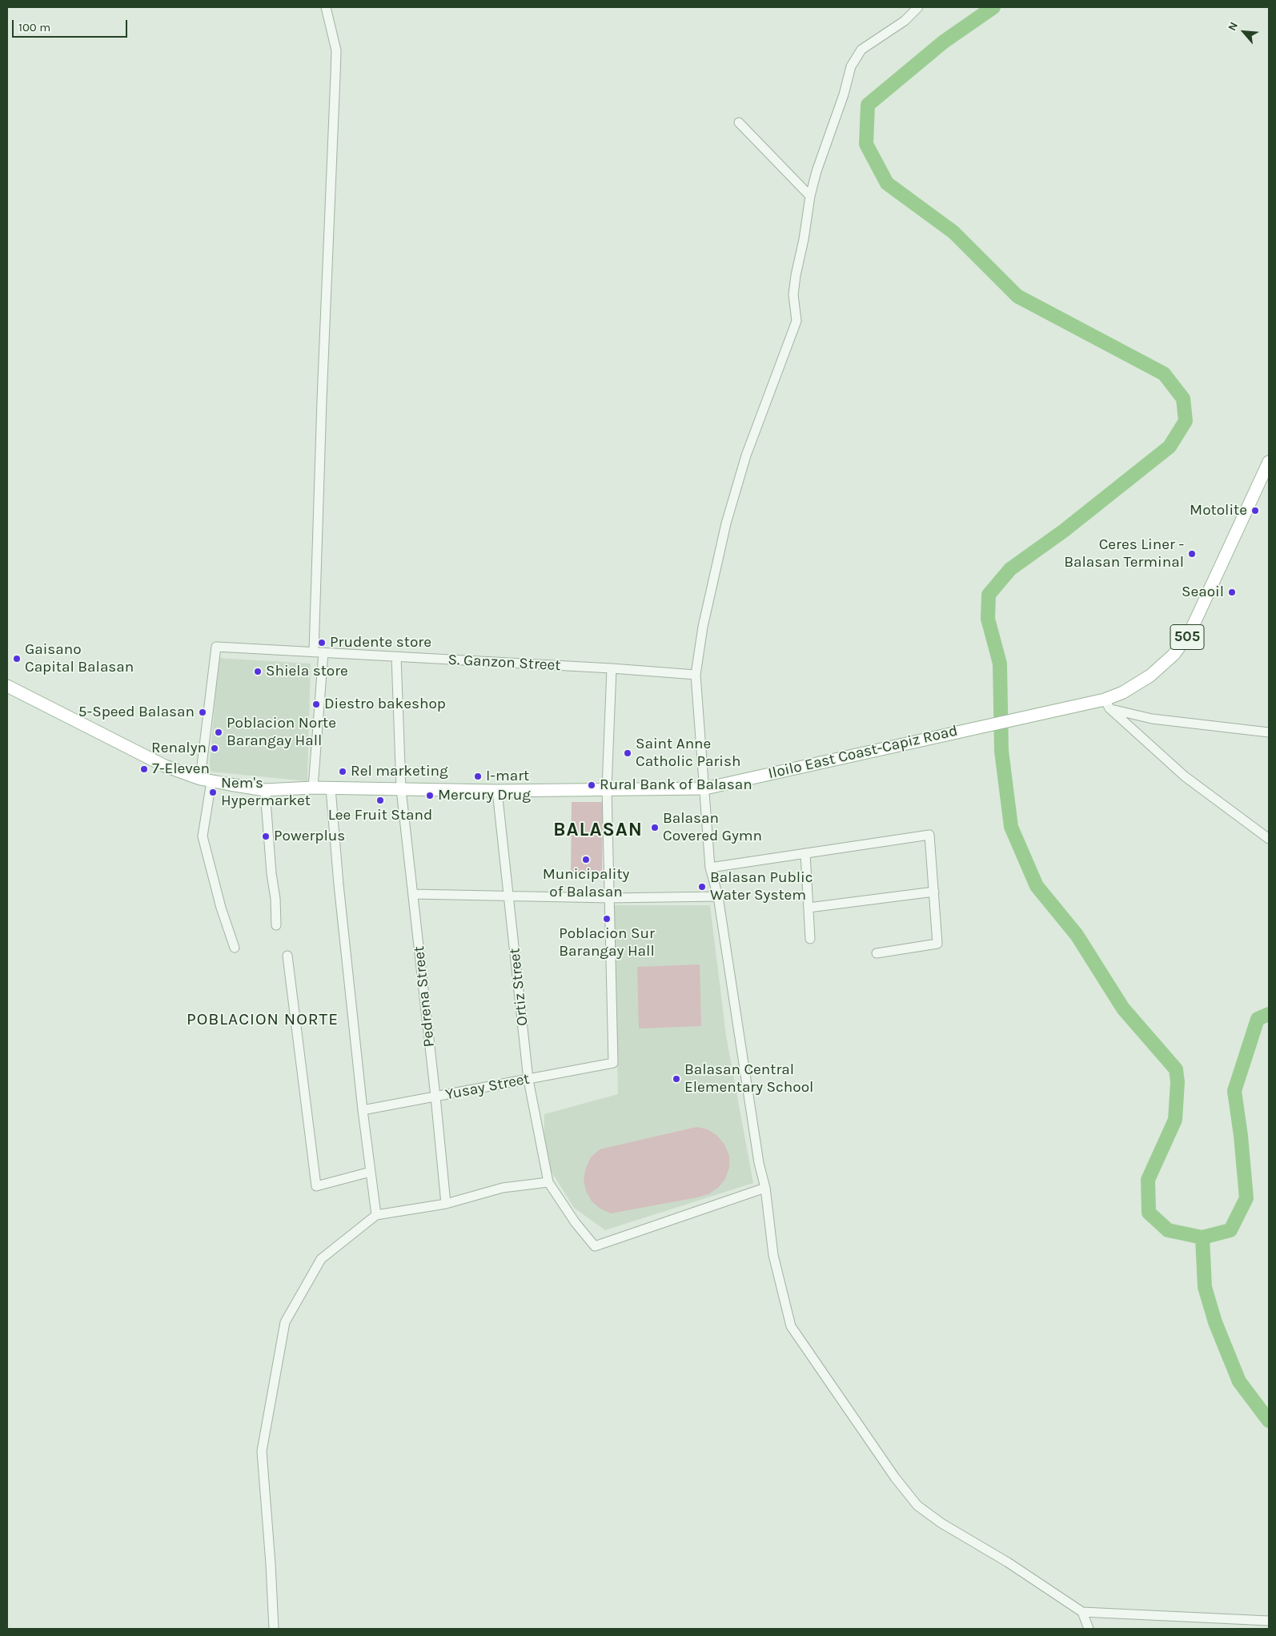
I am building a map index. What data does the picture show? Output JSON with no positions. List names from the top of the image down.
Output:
{
  "streets": {
    "main road": ["505", "Iloilo East Coast-Capiz Road"],
    "street": [
      "S. Ganzon Street",
      "Ortiz Street",
      "Pedrena Street",
      "Yusay Street"
    ]
  },
  "crossings": [
    ["S. Ganzon Street", "Iloilo East Coast-Capiz Road"],
    ["S. Ganzon Street", "Pedrena Street"],
    ["Iloilo East Coast-Capiz Road", "Ortiz Street"],
    ["Iloilo East Coast-Capiz Road", "Pedrena Street"],
    ["Ortiz Street", "Yusay Street"],
    ["Pedrena Street", "Yusay Street"]
  ],
  "districts": ["BALASAN", "POBLACION NORTE"],
  "places": [
    "Motolite",
    "Ceres Liner - Balasan Terminal",
    "Seaoil",
    "Prudente store",
    "Gaisano Capital Balasan",
    "Shiela store",
    "Diestro bakeshop",
    "5-Speed Balasan",
    "Poblacion Norte Barangay Hall",
    "Renalyn",
    "Saint Anne Catholic Parish",
    "7-Eleven",
    "Rel marketing",
    "I-mart",
    "Rural Bank of Balasan",
    "Nem's Hypermarket",
    "Mercury Drug",
    "Lee Fruit Stand",
    "Balasan Covered Gymn",
    "Powerplus",
    "Municipality of Balasan",
    "Balasan Public Water System",
    "Poblacion Sur Barangay Hall",
    "Balasan Central Elementary School"
  ],
  "scale_bar": "100 m",
  "north": "top left"
}
